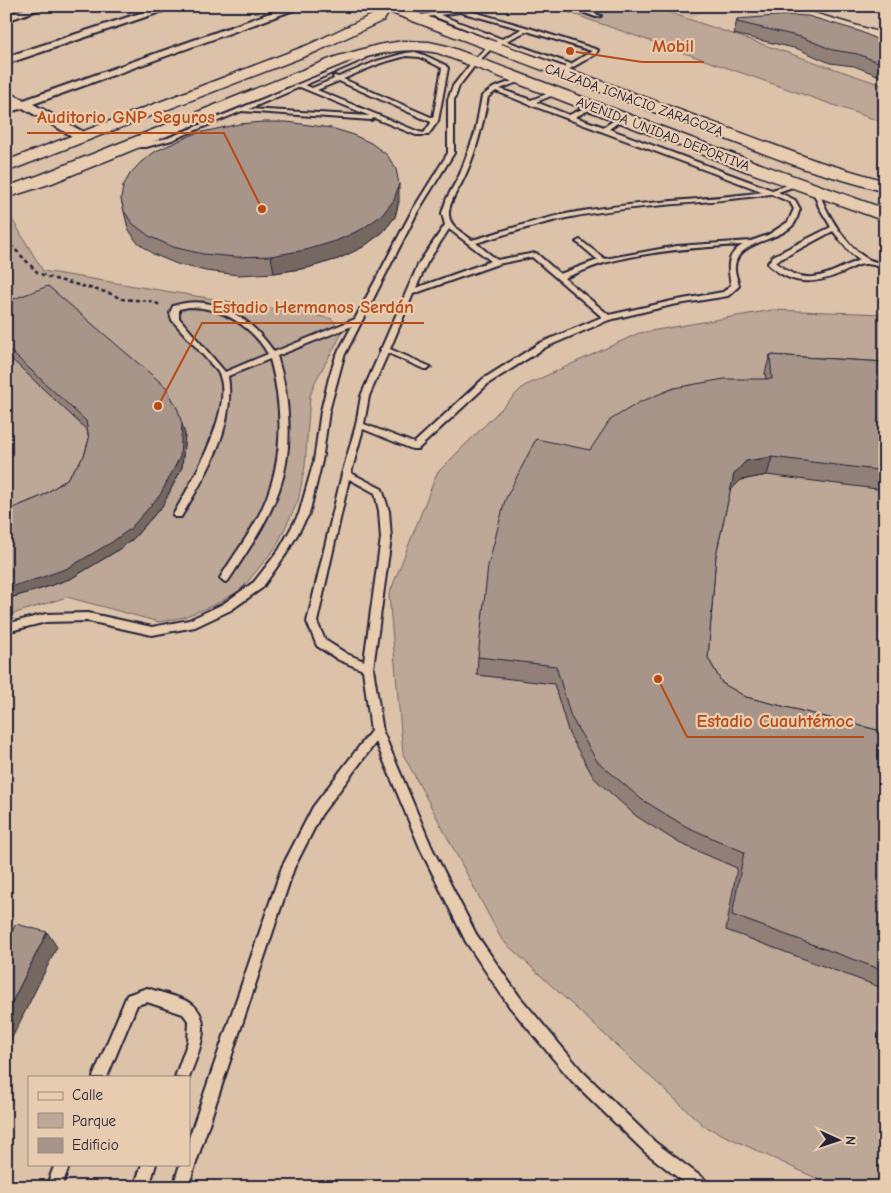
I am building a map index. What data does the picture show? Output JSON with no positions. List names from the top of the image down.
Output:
{
  "streets": {
    "street": ["CALZADA IGNACIO ZARAGOZA", "AVENIDA UNIDAD DEPORTIVA"]
  },
  "crossings": [
    ["CALZADA IGNACIO ZARAGOZA", "AVENIDA UNIDAD DEPORTIVA"]
  ],
  "places": [
    "Mobil",
    "Auditorio GNP Seguros",
    "Estadio Hermanos Serdán",
    "Estadio Cuauhtémoc"
  ],
  "legend": ["Calle", "Parque", "Edificio"],
  "north": "right"
}
